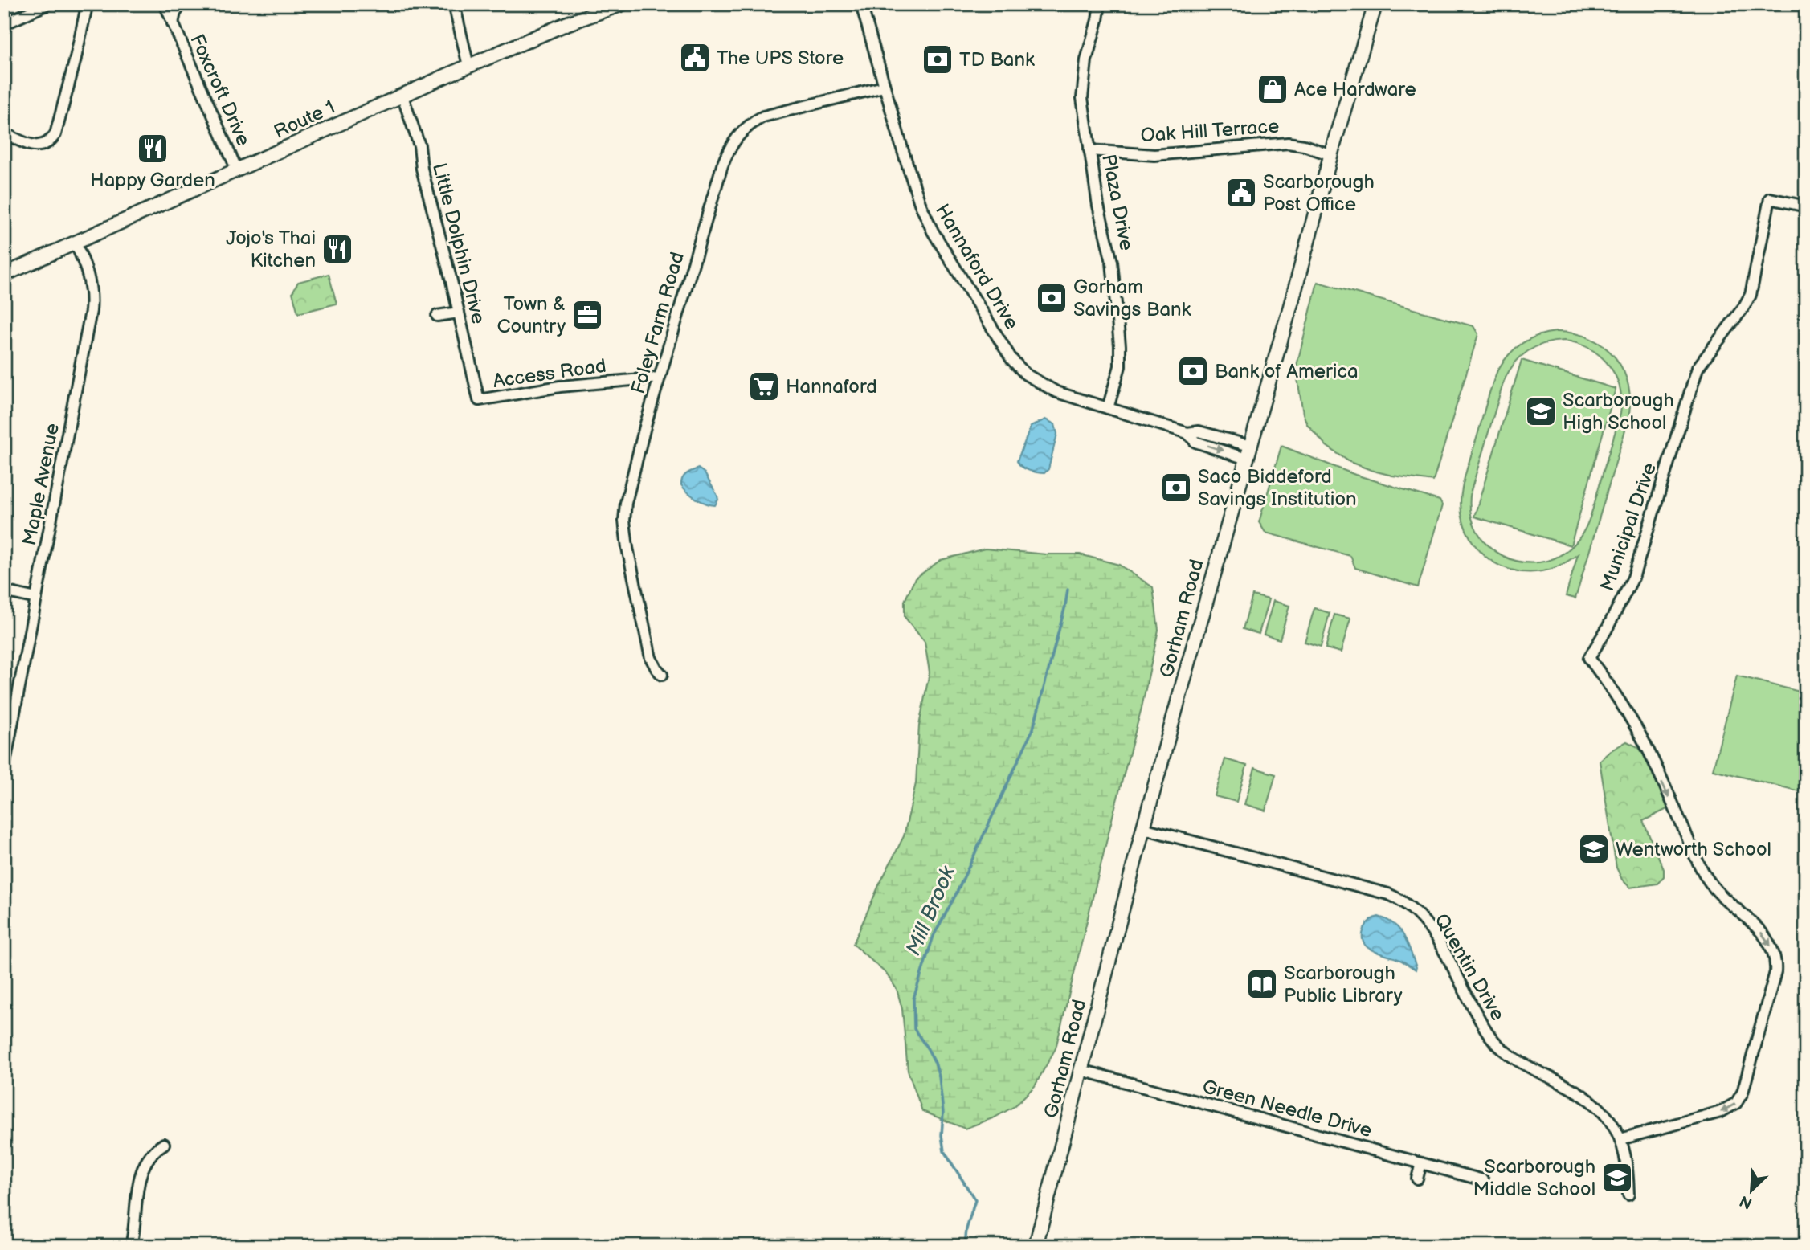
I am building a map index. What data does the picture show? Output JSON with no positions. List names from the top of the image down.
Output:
{
  "streets": {
    "main road": ["Route 1", "Gorham Road"],
    "street": [
      "Foxcroft Drive",
      "Oak Hill Terrace",
      "Plaza Drive",
      "Little Dolphin Drive",
      "Hannaford Drive",
      "Foley Farm Road",
      "Access Road",
      "Maple Avenue",
      "Municipal Drive",
      "Quentin Drive",
      "Green Needle Drive"
    ]
  },
  "crossings": [
    ["Foxcroft Drive", "Route 1"],
    ["Route 1", "Little Dolphin Drive"],
    ["Route 1", "Maple Avenue"],
    ["Oak Hill Terrace", "Plaza Drive"],
    ["Oak Hill Terrace", "Gorham Road"],
    ["Plaza Drive", "Hannaford Drive"],
    ["Little Dolphin Drive", "Access Road"],
    ["Hannaford Drive", "Foley Farm Road"],
    ["Hannaford Drive", "Gorham Road"],
    ["Foley Farm Road", "Access Road"],
    ["Municipal Drive", "Quentin Drive"],
    ["Gorham Road", "Quentin Drive"],
    ["Gorham Road", "Green Needle Drive"]
  ],
  "one_way": ["Municipal Drive"],
  "water": ["Mill Brook"],
  "places": {
    "public building": ["The UPS Store", "Scarborough Post Office"],
    "bank": [
      "TD Bank",
      "Gorham Savings Bank",
      "Bank of America",
      "Saco Biddeford Savings Institution"
    ],
    "shop": ["Ace Hardware"],
    "restaurant": ["Happy Garden", "Jojo's Thai Kitchen"],
    "office": ["Town & Country"],
    "supermarket": ["Hannaford"],
    "school or university": ["Scarborough High School", "Wentworth School", "Scarborough Middle School"],
    "library": ["Scarborough Public Library"]
  },
  "north": "bottom left"
}
